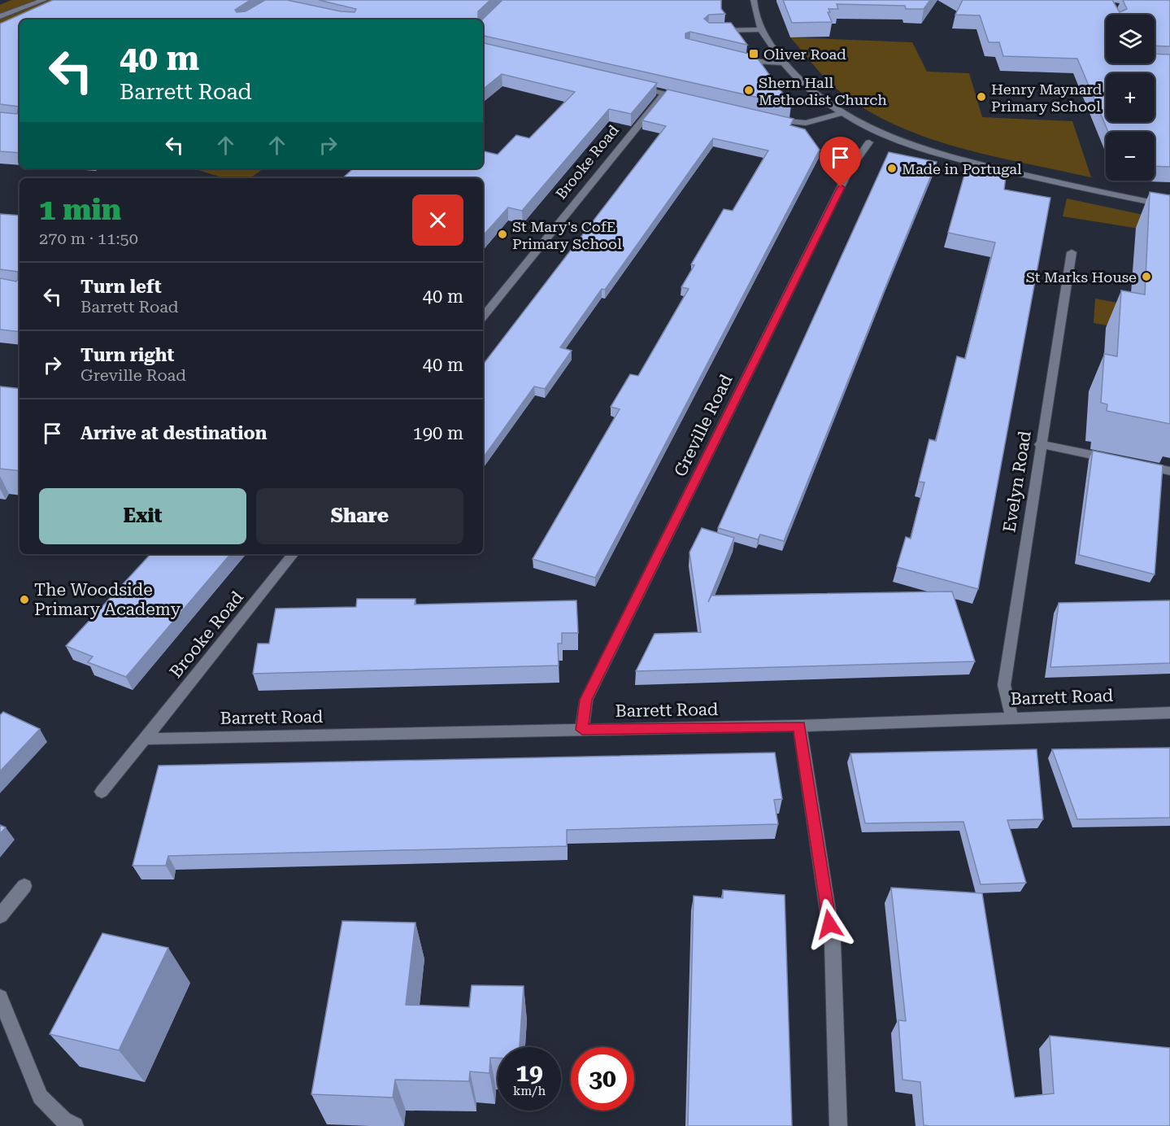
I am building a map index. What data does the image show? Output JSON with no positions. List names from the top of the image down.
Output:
{
  "streets": {
    "street": [
      "Brooke Road",
      "Greville Road",
      "Evelyn Road",
      "Barrett Road"
    ]
  },
  "crossings": [
    ["Brooke Road", "Barrett Road"],
    ["Greville Road", "Barrett Road"],
    ["Evelyn Road", "Barrett Road"]
  ],
  "places": {
    "transit": ["Oliver Road"],
    "other": [
      "Shern Hall Methodist Church",
      "Henry Maynard Primary School",
      "Made in Portugal",
      "St Mary's CofE Primary School",
      "St Marks House",
      "The Woodside Primary Academy"
    ]
  },
  "page": {
    "map_buttons": ["+", "−"],
    "turn": ["40 m", "Barrett Road"],
    "heading": ["1 min", "270 m · 11:50"],
    "list": [
      {
        "name": "Turn left",
        "note": "Barrett Road",
        "value": "40 m"
      },
      {
        "name": "Turn right",
        "note": "Greville Road",
        "value": "40 m"
      },
      {
        "name": "Arrive at destination",
        "value": "190 m"
      }
    ],
    "buttons": ["Exit", "Share"],
    "speed": "19 km/h",
    "limit": "30"
  }
}
